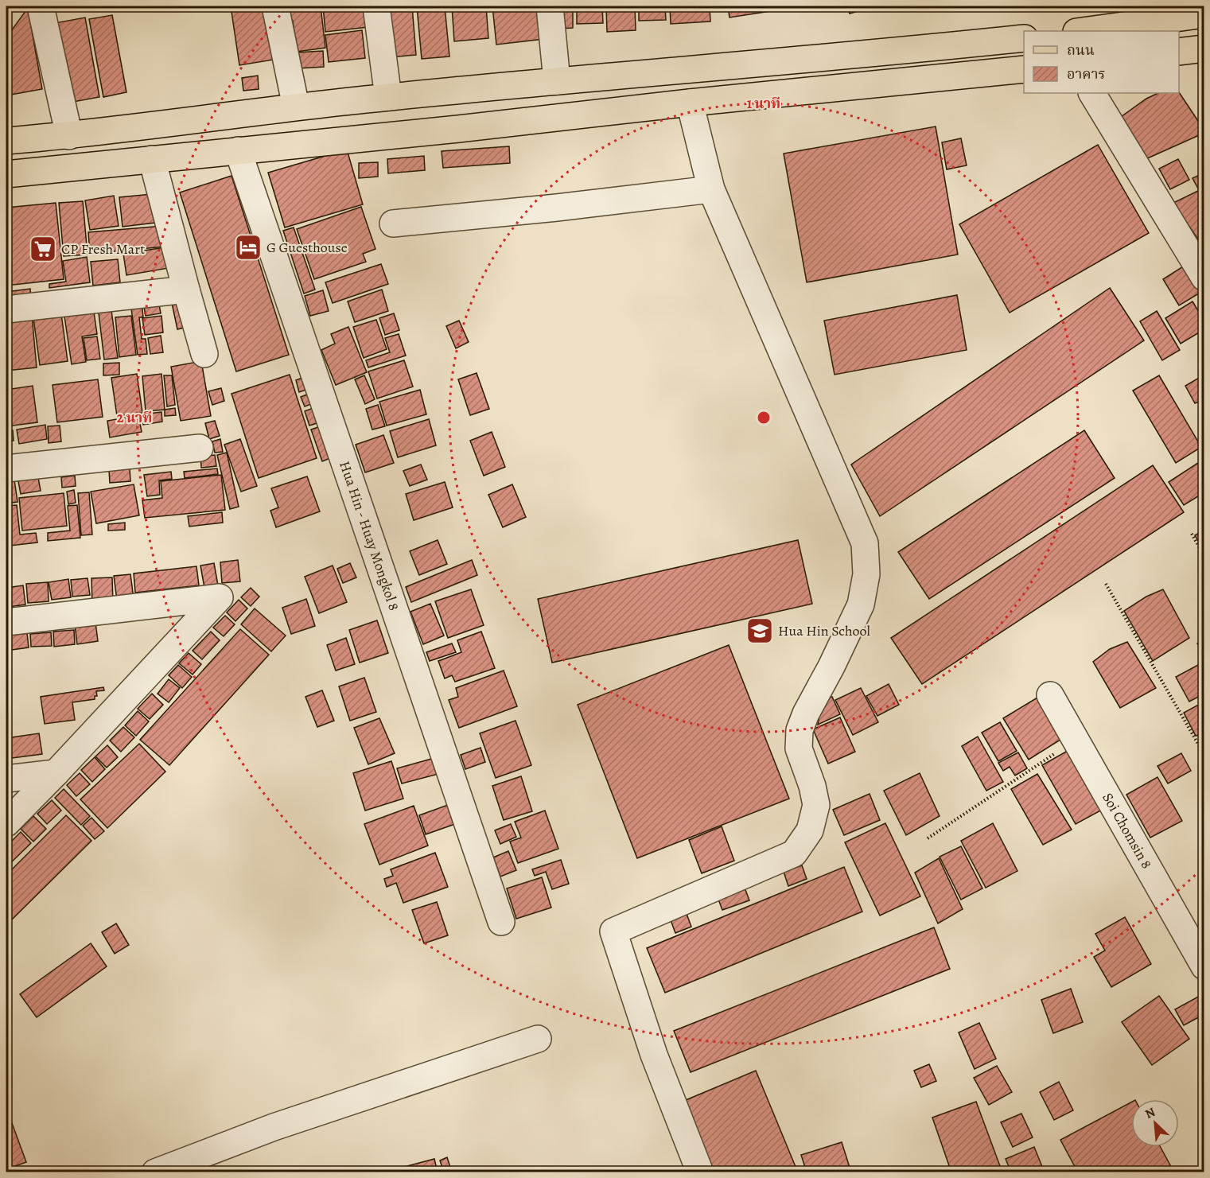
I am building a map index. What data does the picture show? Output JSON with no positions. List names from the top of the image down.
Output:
{
  "streets": {
    "street": ["Hua Hin - Huay Mongkol 8", "Soi Chomsin 8"]
  },
  "places": {
    "hotel": ["G Guesthouse"],
    "supermarket": ["CP Fresh Mart"],
    "school or university": ["Hua Hin School"]
  },
  "legend": ["ถนน", "อาคาร"],
  "north": "top left",
  "rings": ["1 นาที", "2 นาที"]
}
